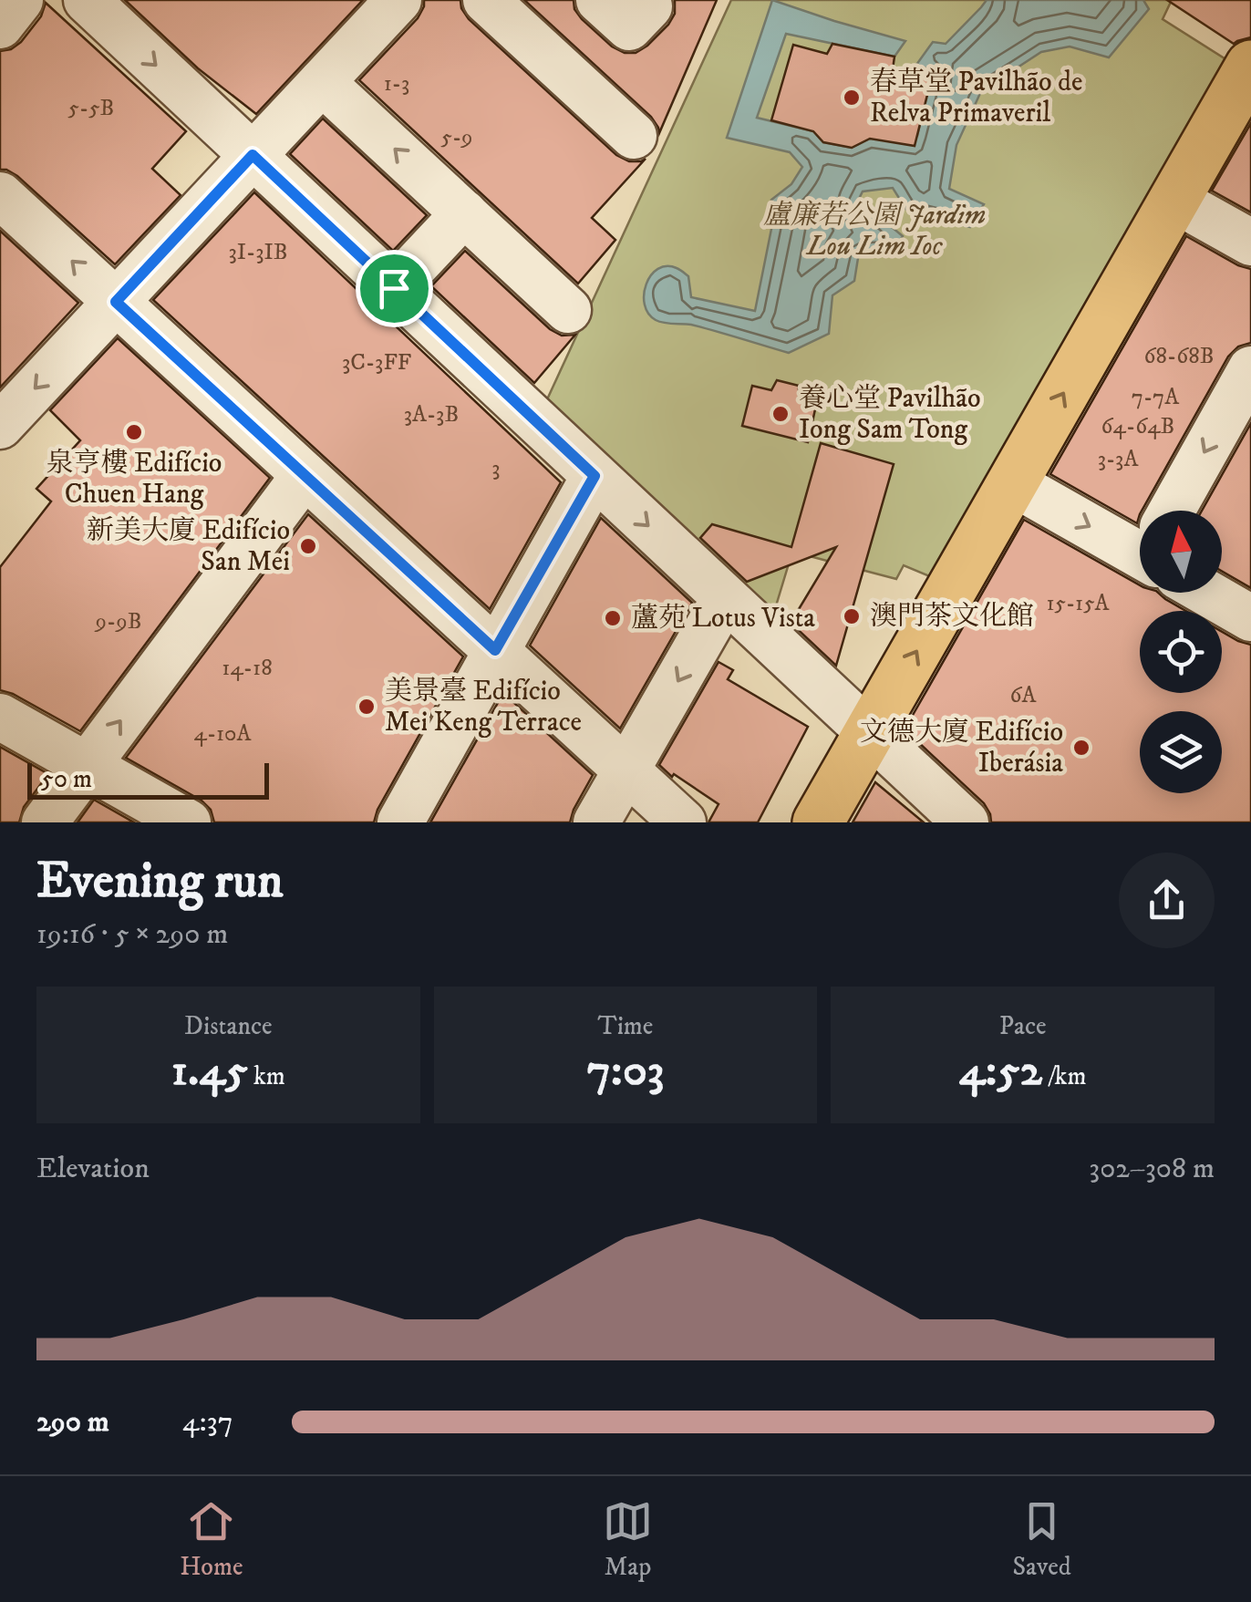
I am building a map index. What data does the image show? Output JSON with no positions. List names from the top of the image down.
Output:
{
  "parks": ["盧廉若公園 Jardim Lou Lim Ioc"],
  "places": [
    "春草堂 Pavilhão de Relva Primaveril",
    "養心堂 Pavilhão Iong Sam Tong",
    "泉亨樓 Edifício Chuen Hang",
    "新美大廈 Edifício San Mei",
    "澳門茶文化館",
    "蘆苑 Lotus Vista",
    "美景臺 Edifício Mei Keng Terrace",
    "文德大廈 Edifício Iberásia"
  ],
  "house_numbers": [
    "1-3",
    "5-5B",
    "5-9",
    "3I-3IB",
    "68-68B",
    "3C-3FF",
    "7-7A",
    "3A-3B",
    "64-64B",
    "3-3A",
    "3",
    "15-15A",
    "9-9B",
    "14-18",
    "6A",
    "4-10A"
  ],
  "scale_bar": "50 m",
  "north": "top",
  "page": {
    "scale": "50 m",
    "heading": ["Evening run", "19:16 · 5 × 290 m"],
    "stats": [
      ["Distance", "1.45 km"],
      ["Time", "7:03"],
      ["Pace", "4:52 /km"]
    ],
    "chart": ["Elevation", "302–308 m"],
    "list": [
      {
        "name": "290 m",
        "note": "4:37"
      }
    ],
    "tabs": ["Home", "Map", "Saved"]
  }
}
